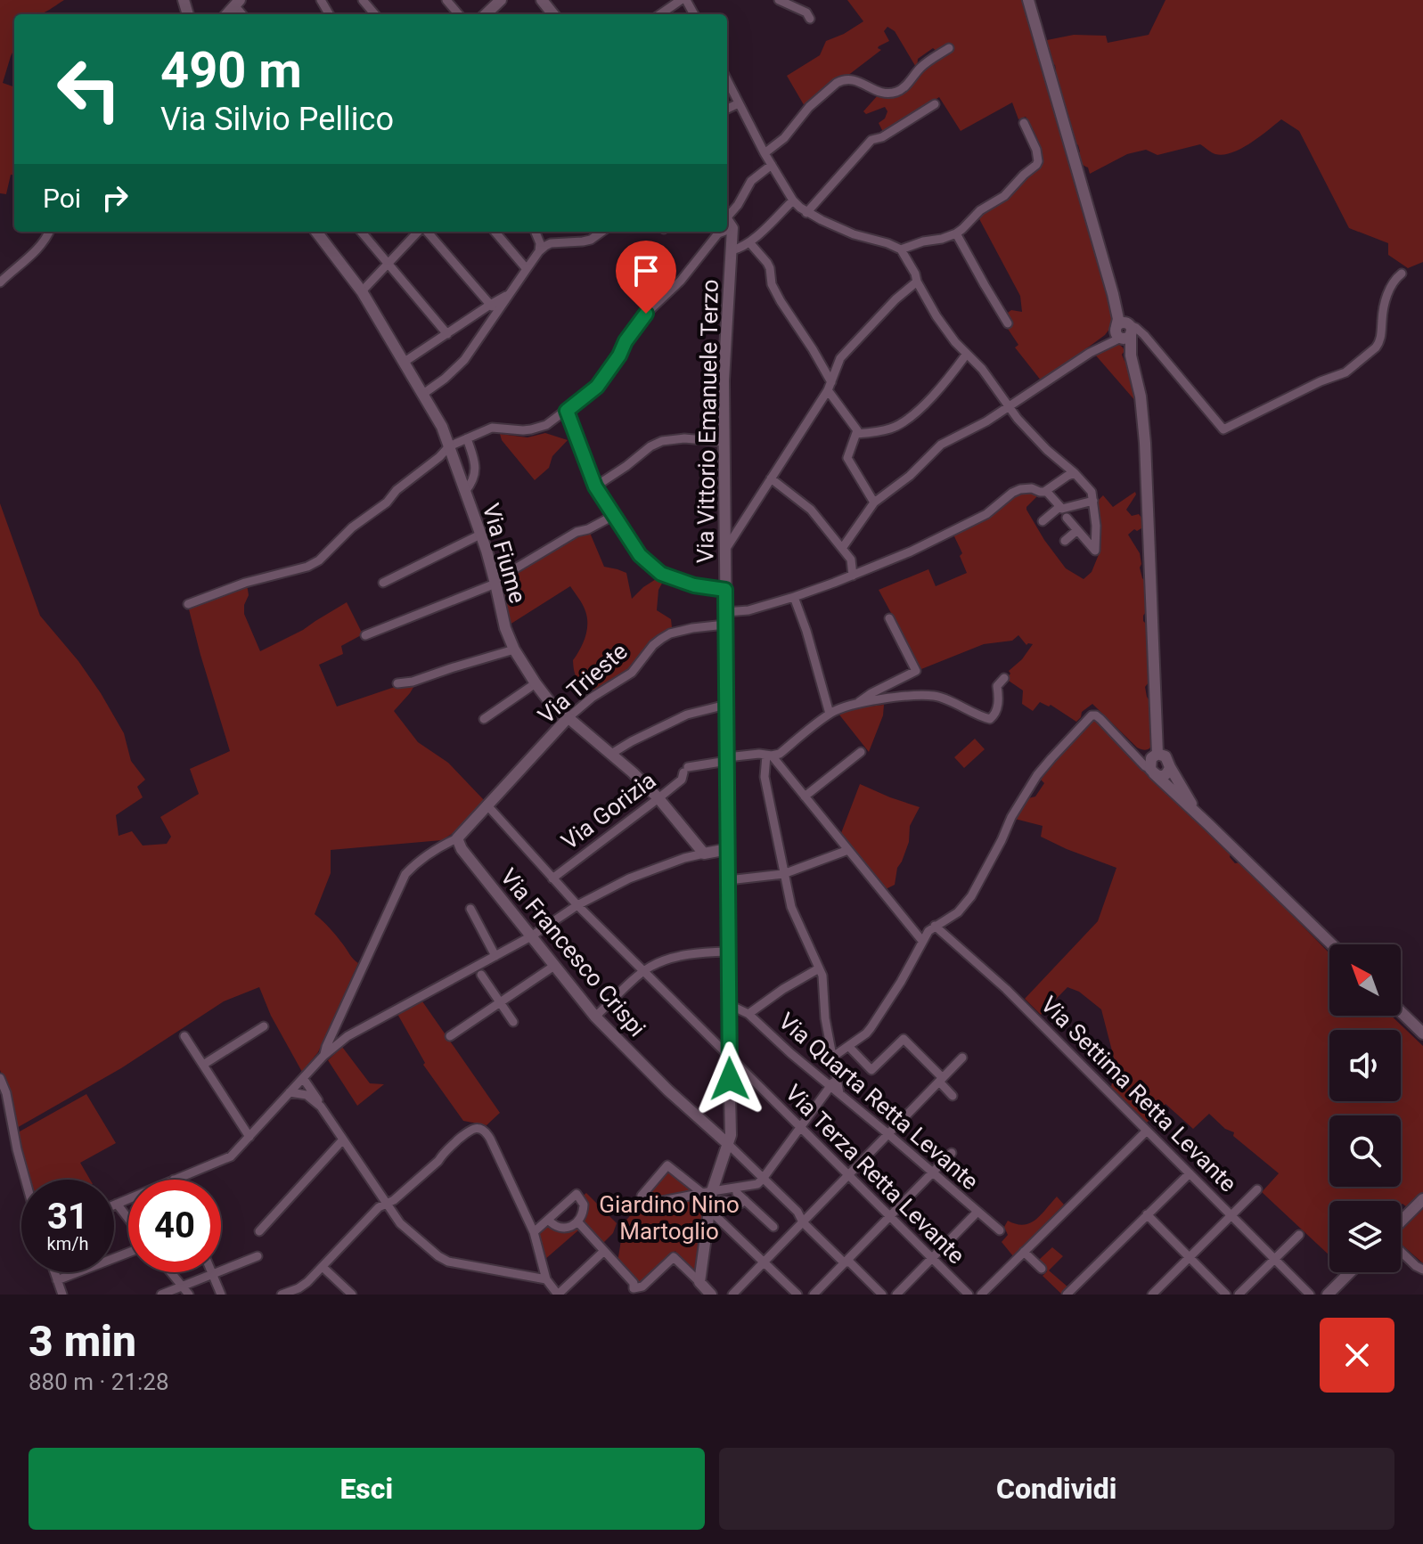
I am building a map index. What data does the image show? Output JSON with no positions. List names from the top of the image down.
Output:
{
  "streets": {
    "street": [
      "Via Vittorio Emanuele Terzo",
      "Via Fiume",
      "Via Trieste",
      "Via Gorizia",
      "Via Francesco Crispi",
      "Via Settima Retta Levante",
      "Via Quarta Retta Levante",
      "Via Terza Retta Levante"
    ]
  },
  "crossings": [
    ["Via Vittorio Emanuele Terzo", "Via Trieste"],
    ["Via Vittorio Emanuele Terzo", "Via Gorizia"],
    ["Via Vittorio Emanuele Terzo", "Via Francesco Crispi"],
    ["Via Vittorio Emanuele Terzo", "Via Quarta Retta Levante"],
    ["Via Vittorio Emanuele Terzo", "Via Terza Retta Levante"],
    ["Via Fiume", "Via Trieste"],
    ["Via Fiume", "Via Gorizia"],
    ["Via Trieste", "Via Francesco Crispi"],
    ["Via Trieste", "Via Terza Retta Levante"],
    ["Via Gorizia", "Via Terza Retta Levante"]
  ],
  "parks": ["Giardino Nino Martoglio"],
  "north": "top left",
  "page": {
    "turn": ["490 m", "Via Silvio Pellico"],
    "then": "Poi",
    "speed": "31 km/h",
    "limit": "40",
    "heading": ["3 min", "880 m · 21:28"],
    "buttons": ["Esci", "Condividi"]
  }
}
